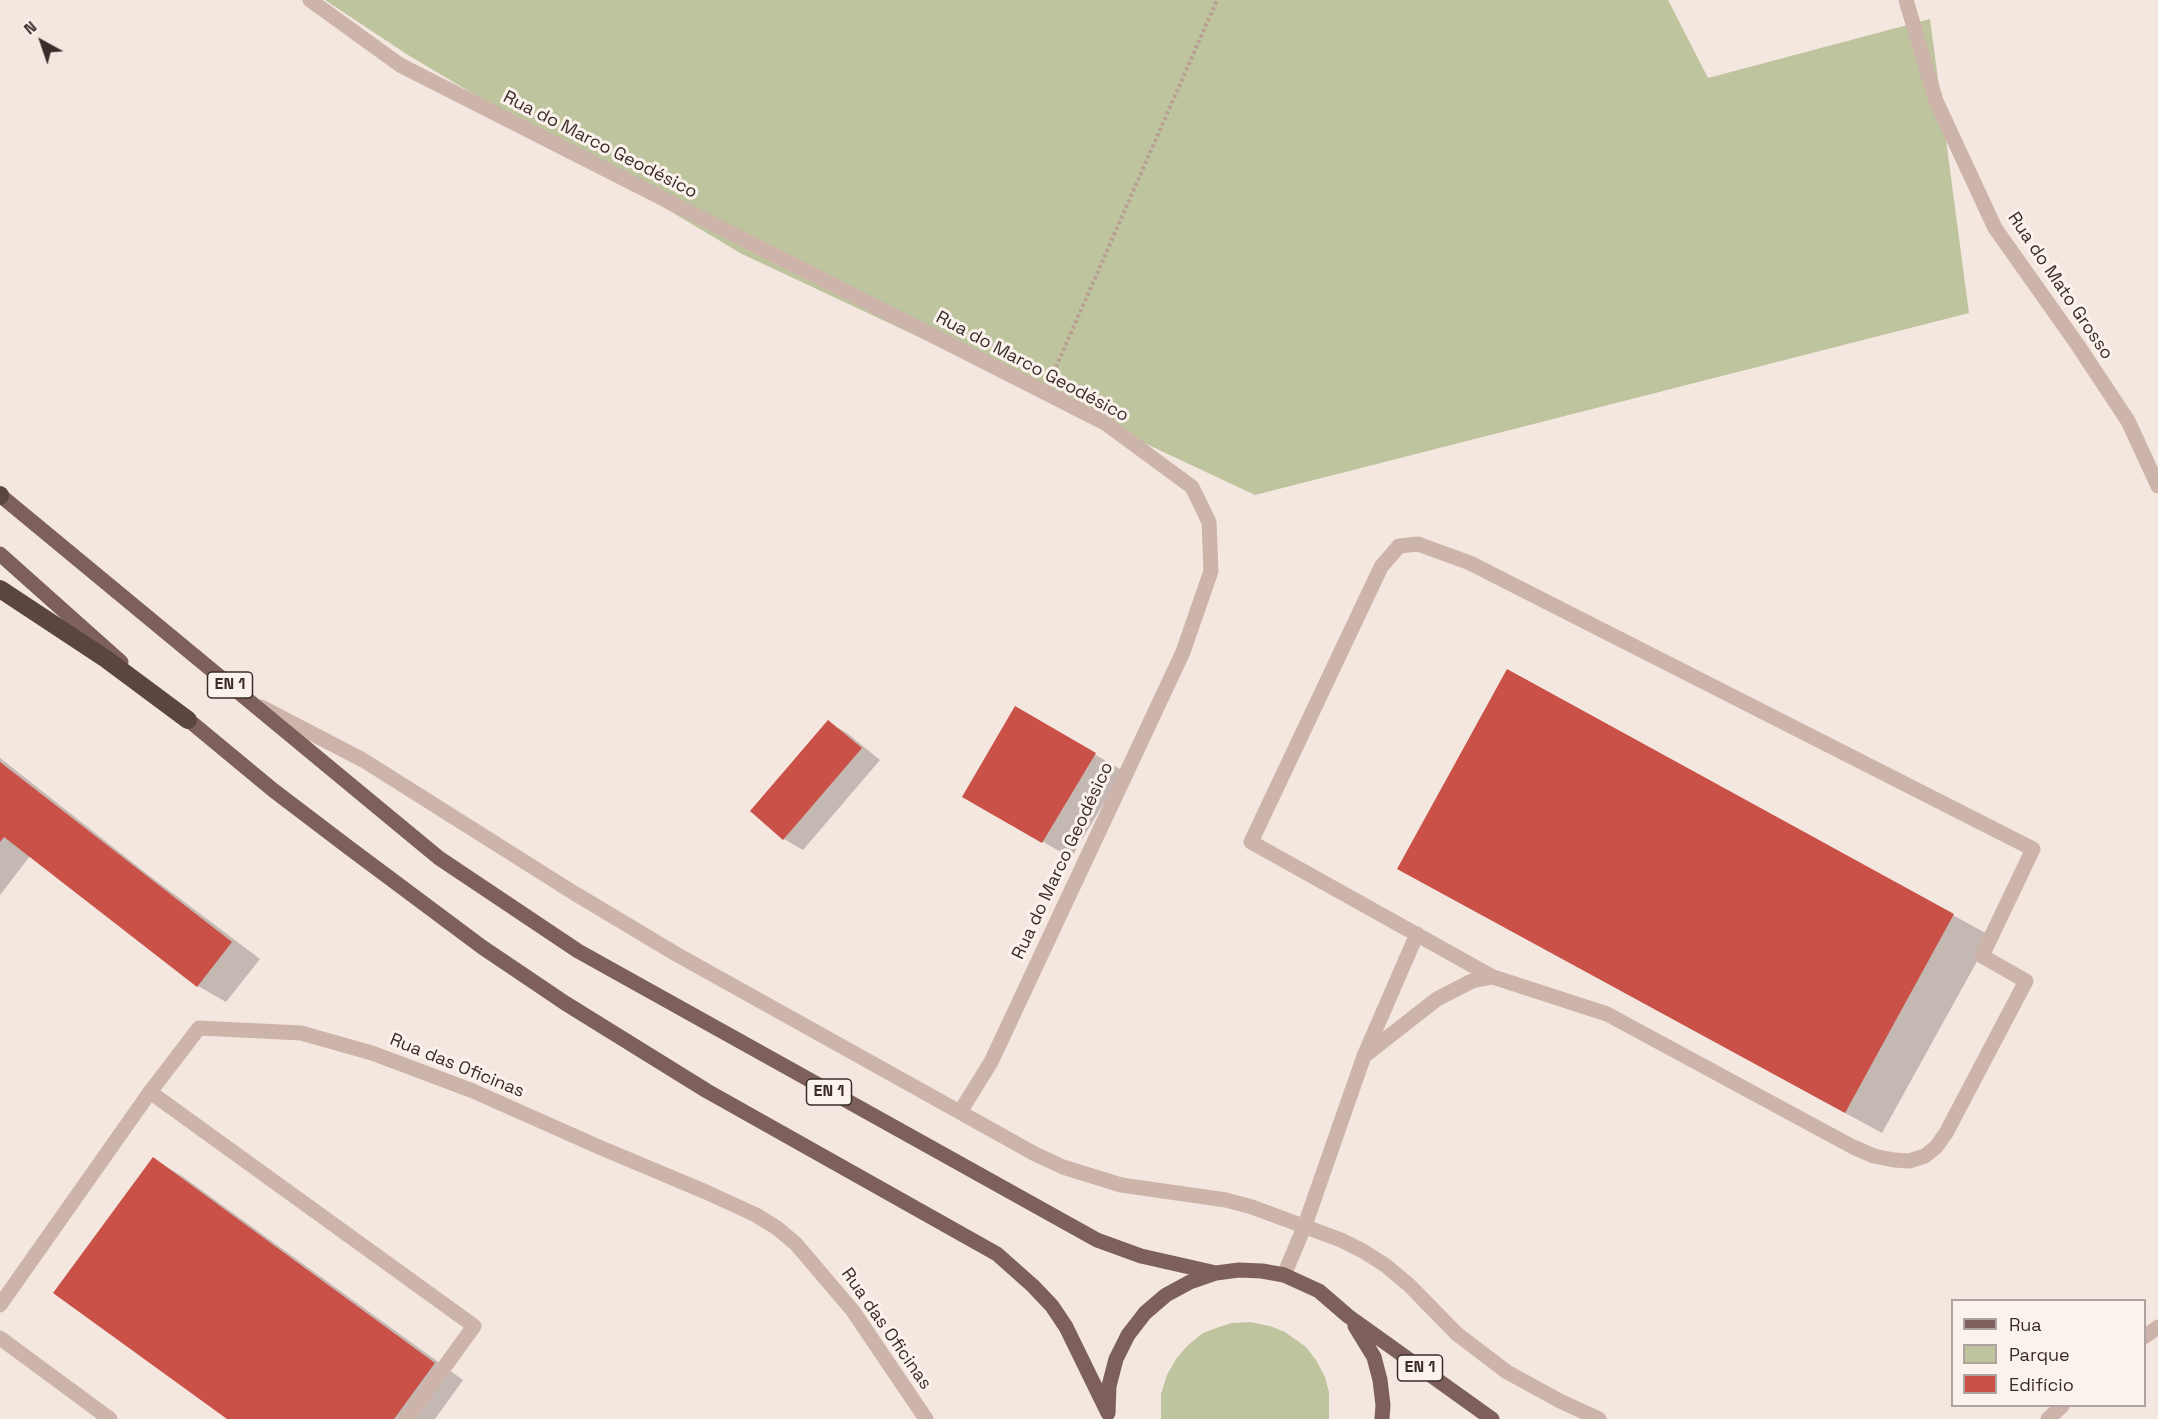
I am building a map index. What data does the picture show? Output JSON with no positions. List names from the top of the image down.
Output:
{
  "streets": {
    "main road": ["EN 1"],
    "street": ["Rua do Marco Geodésico", "Rua do Mato Grosso", "Rua das Oficinas"]
  },
  "legend": ["Rua", "Parque", "Edifício"],
  "north": "top left"
}
